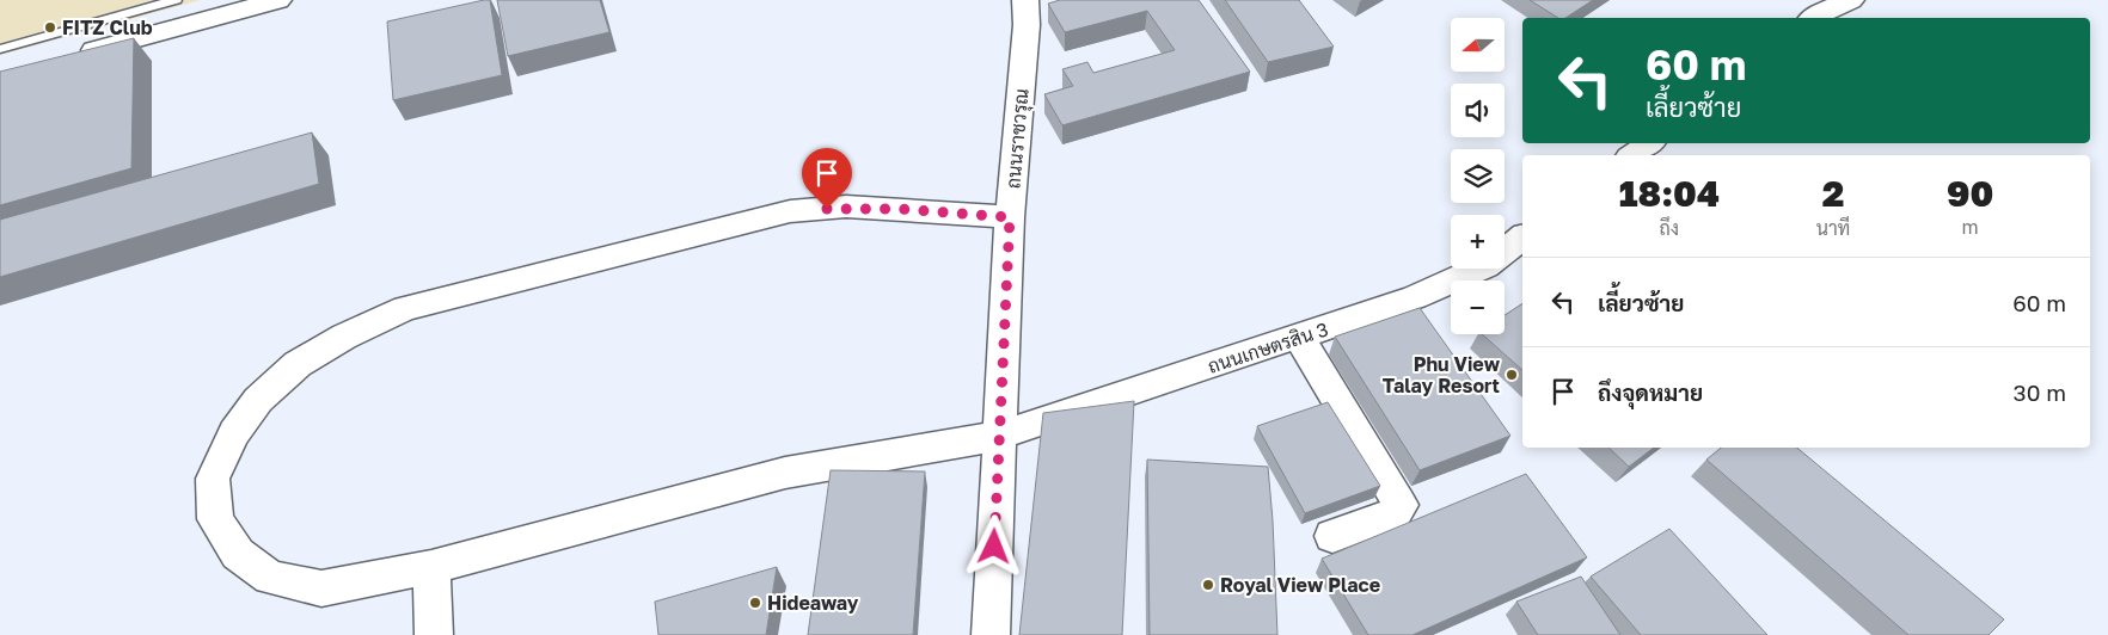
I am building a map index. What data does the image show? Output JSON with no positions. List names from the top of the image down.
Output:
{
  "streets": {
    "street": ["ถนนราชวรุณ", "ถนนเกษตรสิน 3"]
  },
  "crossings": [
    ["ถนนราชวรุณ", "ถนนเกษตรสิน 3"]
  ],
  "places": [
    "FITZ Club",
    "Phu View Talay Resort",
    "Royal View Place",
    "Hideaway"
  ],
  "north": "left",
  "page": {
    "map_buttons": ["+", "−"],
    "turn": ["60 m", "เลี้ยวซ้าย"],
    "eta": [
      "18:04",
      "ถึง",
      "2",
      "นาที",
      "90",
      "m"
    ],
    "list": [
      {
        "name": "เลี้ยวซ้าย",
        "value": "60 m"
      },
      {
        "name": "ถึงจุดหมาย",
        "value": "30 m"
      }
    ]
  }
}
